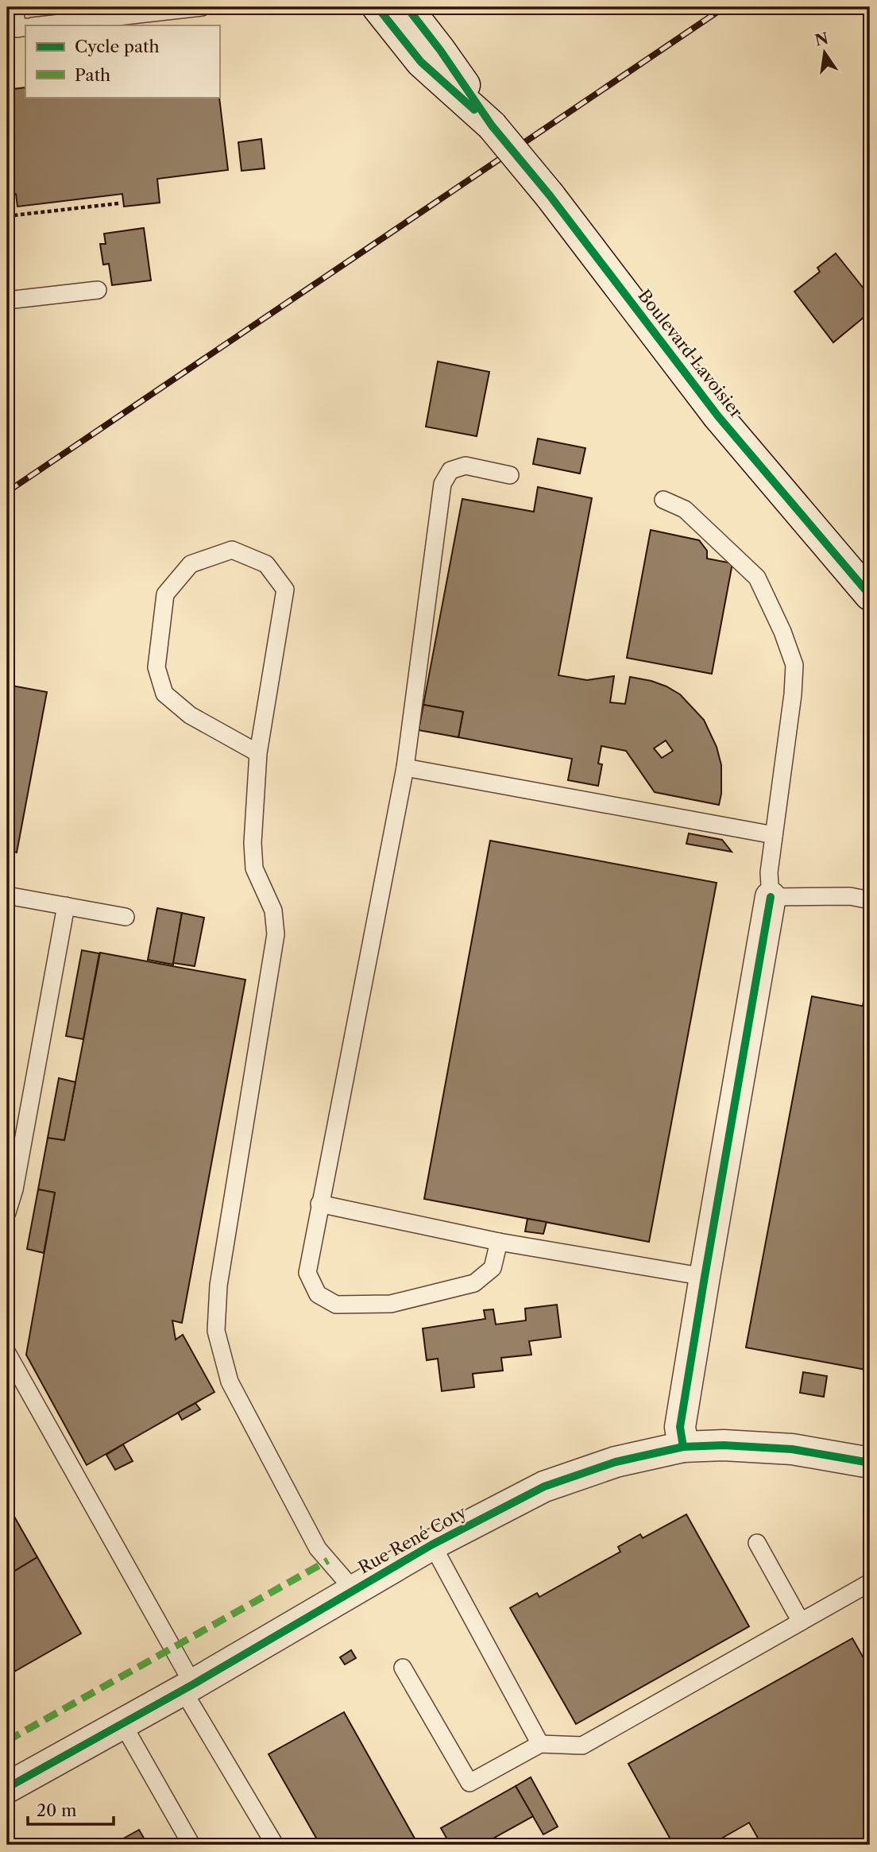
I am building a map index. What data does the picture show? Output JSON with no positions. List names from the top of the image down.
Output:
{
  "streets": {
    "street": ["Boulevard Lavoisier", "Rue René Coty"]
  },
  "legend": ["Cycle path", "Path"],
  "scale_bar": "20 m",
  "north": "top"
}
